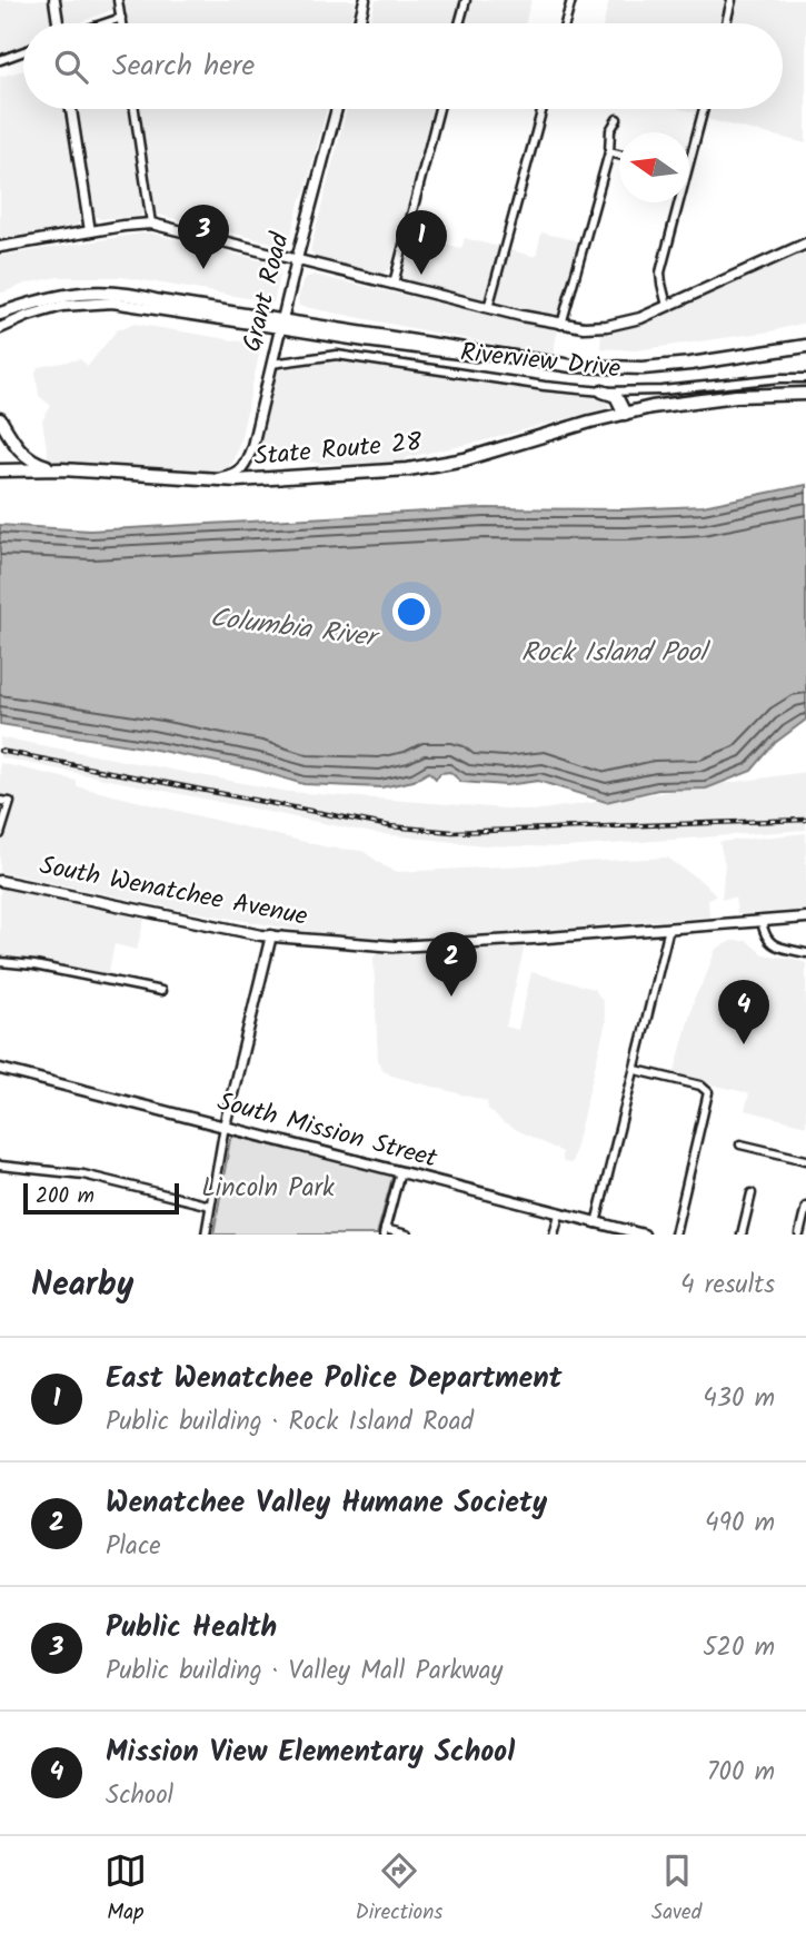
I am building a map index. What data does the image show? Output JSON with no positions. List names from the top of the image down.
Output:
{
  "streets": {
    "highway": ["State Route 28"],
    "main road": ["Grant Road", "South Wenatchee Avenue", "South Mission Street"],
    "street": ["Riverview Drive"]
  },
  "crossings": [
    ["Grant Road", "Riverview Drive"],
    ["Grant Road", "State Route 28"]
  ],
  "water": ["Columbia River", "Rock Island Pool"],
  "parks": ["Lincoln Park"],
  "scale_bar": "200 m",
  "north": "left",
  "page": {
    "search": "Search here",
    "pins": [
      "3",
      "1",
      "2",
      "4"
    ],
    "scale": "200 m",
    "heading": ["Nearby", "4 results"],
    "list": [
      {
        "mark": "1",
        "name": "East Wenatchee Police Department",
        "note": "Public building · Rock Island Road",
        "value": "430 m"
      },
      {
        "mark": "2",
        "name": "Wenatchee Valley Humane Society",
        "note": "Place",
        "value": "490 m"
      },
      {
        "mark": "3",
        "name": "Public Health",
        "note": "Public building · Valley Mall Parkway",
        "value": "520 m"
      },
      {
        "mark": "4",
        "name": "Mission View Elementary School",
        "note": "School",
        "value": "700 m"
      }
    ],
    "nav": ["Map", "Directions", "Saved"]
  }
}
